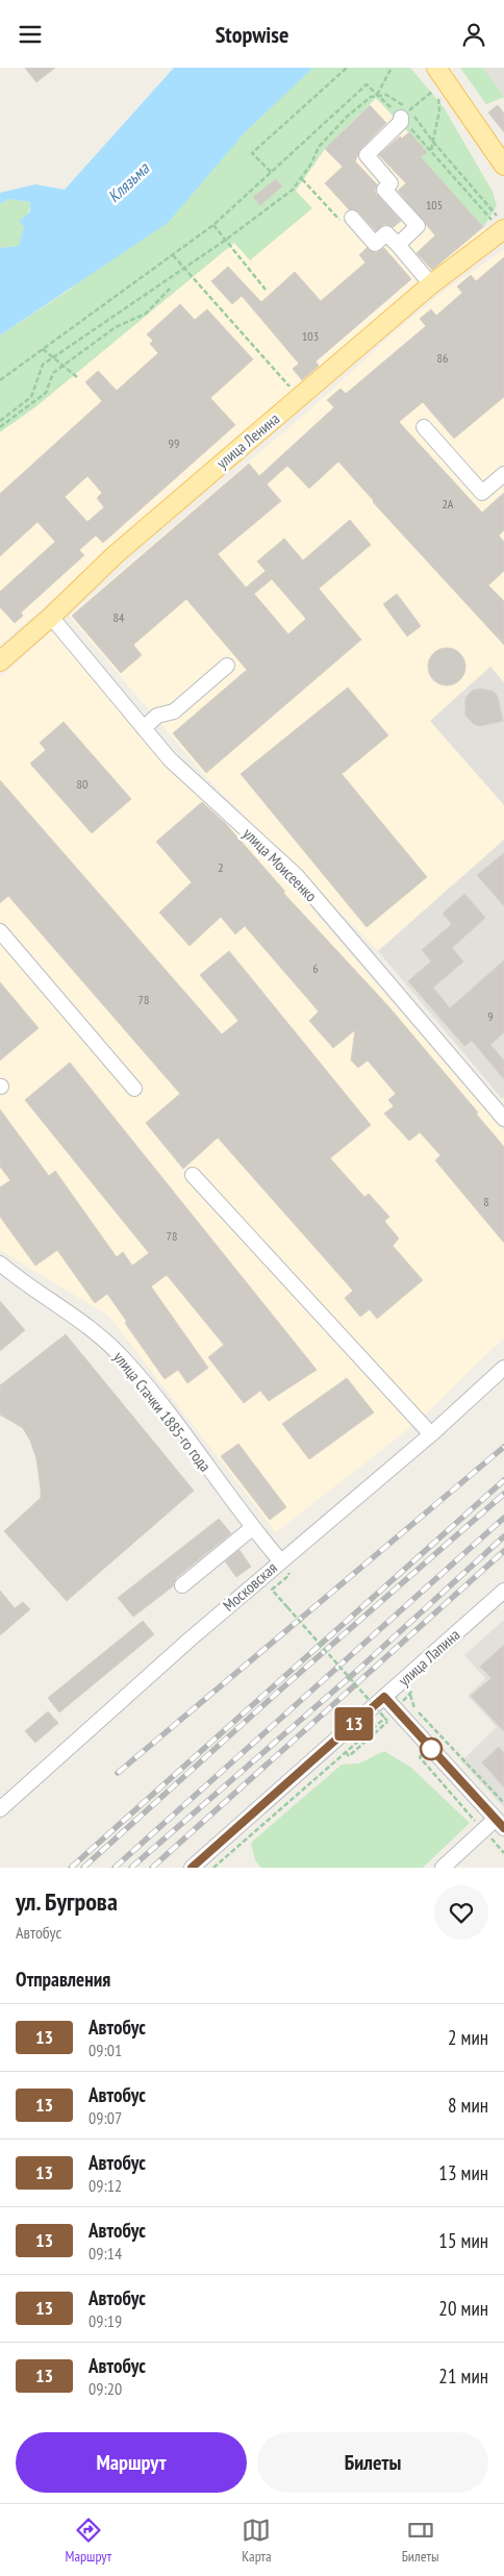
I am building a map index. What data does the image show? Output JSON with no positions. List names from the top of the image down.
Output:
{
  "streets": {
    "main road": ["улица Ленина"],
    "street": [
      "улица Моисеенко",
      "улица Стачки 1885-го года",
      "Московская",
      "улица Лапина"
    ]
  },
  "crossings": [
    ["улица Ленина", "улица Моисеенко"],
    ["улица Стачки 1885-го года", "Московская"]
  ],
  "water": ["Клязьма"],
  "lines": ["bus line 13"],
  "house_numbers": [
    "105",
    "103",
    "86",
    "99",
    "2А",
    "84",
    "80",
    "2",
    "6",
    "78",
    "9",
    "8",
    "78"
  ],
  "page": {
    "header": "Stopwise",
    "on_map": "13",
    "heading": [
      ["ул. Бугрова", "Автобус"],
      "Отправления"
    ],
    "list": [
      {
        "mark": "13",
        "name": "Автобус",
        "note": "09:01",
        "value": "2 мин"
      },
      {
        "mark": "13",
        "name": "Автобус",
        "note": "09:07",
        "value": "8 мин"
      },
      {
        "mark": "13",
        "name": "Автобус",
        "note": "09:12",
        "value": "13 мин"
      },
      {
        "mark": "13",
        "name": "Автобус",
        "note": "09:14",
        "value": "15 мин"
      },
      {
        "mark": "13",
        "name": "Автобус",
        "note": "09:19",
        "value": "20 мин"
      },
      {
        "mark": "13",
        "name": "Автобус",
        "note": "09:20",
        "value": "21 мин"
      }
    ],
    "buttons": ["Маршрут", "Билеты"],
    "tabs": ["Маршрут", "Карта", "Билеты"]
  }
}
